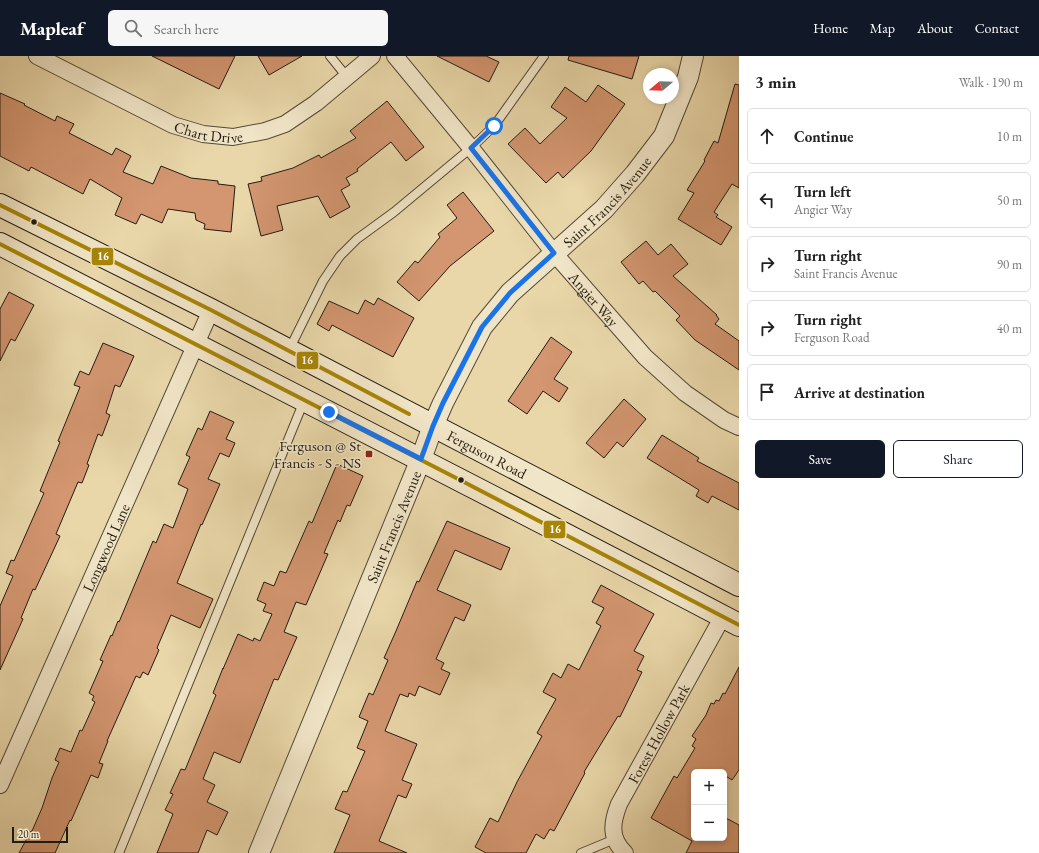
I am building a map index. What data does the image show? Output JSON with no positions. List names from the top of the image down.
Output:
{
  "streets": {
    "main road": ["Ferguson Road"],
    "street": [
      "Chart Drive",
      "Saint Francis Avenue",
      "Angier Way",
      "Longwood Lane",
      "Forest Hollow Park"
    ]
  },
  "crossings": [
    ["Saint Francis Avenue", "Angier Way"],
    ["Saint Francis Avenue", "Ferguson Road"],
    ["Ferguson Road", "Longwood Lane"]
  ],
  "places": {
    "transit": ["Ferguson @ St Francis - S - NS"]
  },
  "lines": ["transit line 16"],
  "scale_bar": "20 m",
  "north": "left",
  "page": {
    "header": "Mapleaf",
    "search": "Search here",
    "nav": [
      "Home",
      "Map",
      "About",
      "Contact"
    ],
    "heading": ["3 min", "Walk · 190 m"],
    "list": [
      ["Continue", "10 m"],
      ["Turn left", "Angier Way", "50 m"],
      ["Turn right", "Saint Francis Avenue", "90 m"],
      ["Turn right", "Ferguson Road", "40 m"],
      "Arrive at destination"
    ],
    "buttons": ["Save", "Share"],
    "map_buttons": ["+", "−"],
    "scale": "20 m"
  }
}
